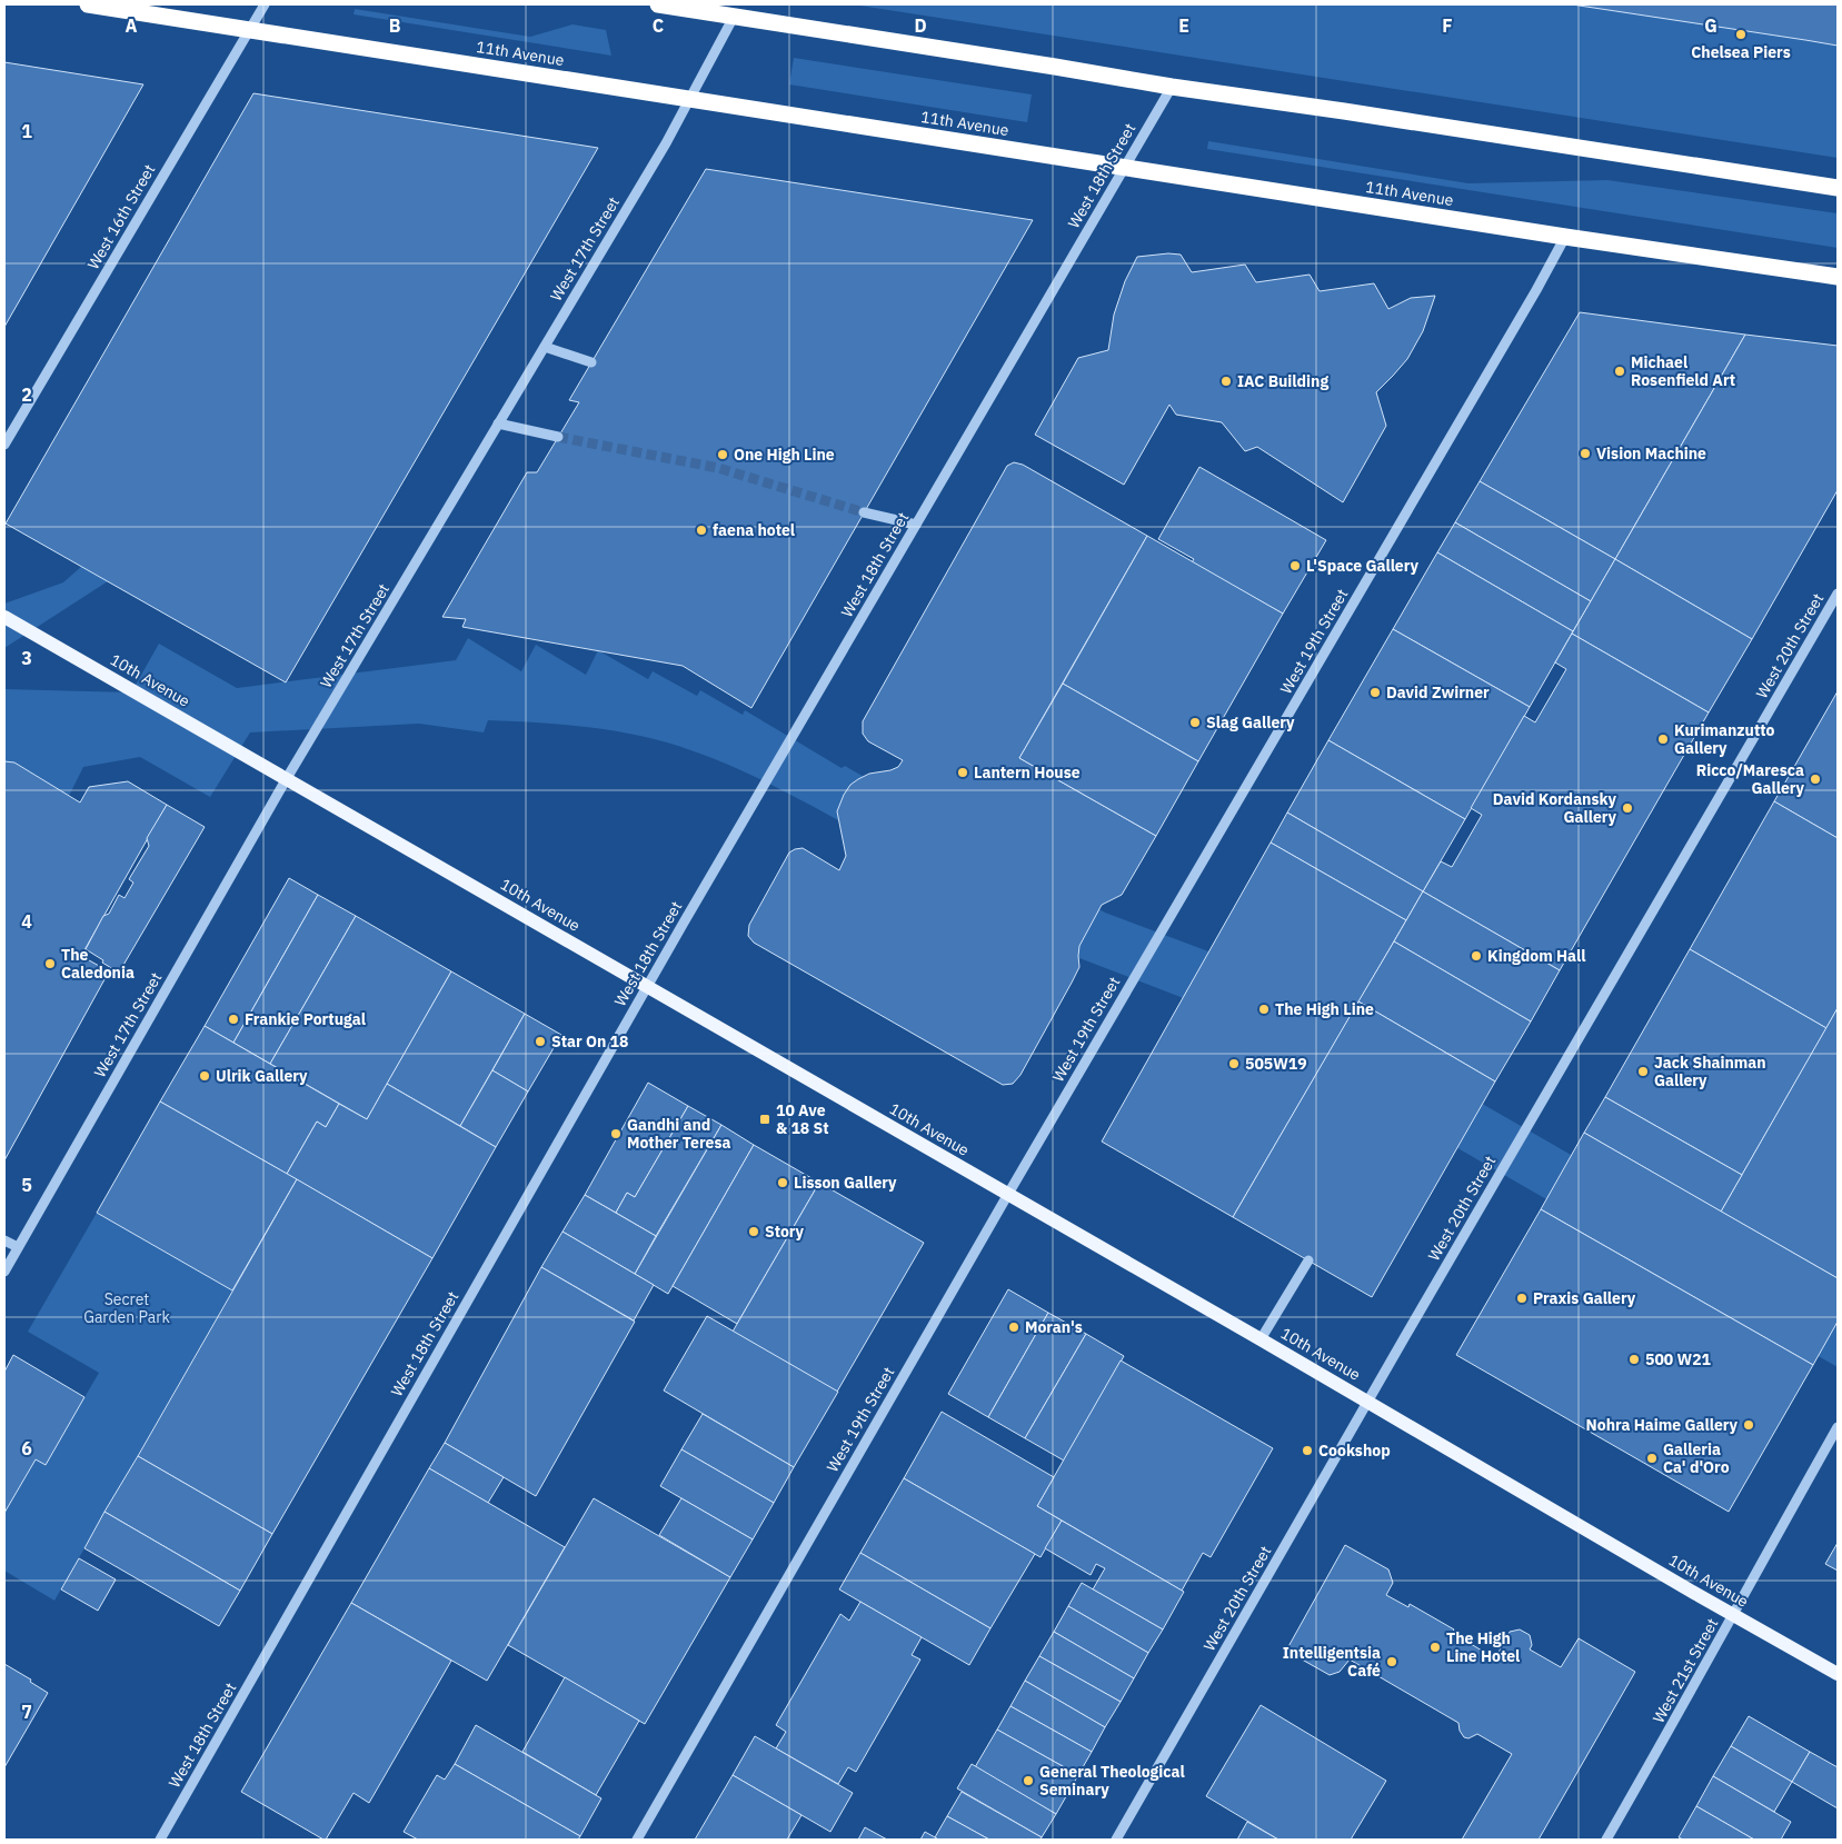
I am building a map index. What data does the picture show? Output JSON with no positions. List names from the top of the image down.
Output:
{
  "streets": {
    "highway": ["11th Avenue"],
    "main road": ["10th Avenue"],
    "street": [
      "West 18th Street",
      "West 16th Street",
      "West 17th Street",
      "West 19th Street",
      "West 20th Street",
      "West 21st Street"
    ]
  },
  "crossings": [
    ["11th Avenue", "West 18th Street"],
    ["11th Avenue", "West 16th Street"],
    ["11th Avenue", "West 17th Street"],
    ["11th Avenue", "West 19th Street"],
    ["West 18th Street", "10th Avenue"],
    ["West 17th Street", "10th Avenue"],
    ["West 19th Street", "10th Avenue"],
    ["West 20th Street", "10th Avenue"],
    ["10th Avenue", "West 21st Street"]
  ],
  "parks": ["Secret Garden Park"],
  "places": {
    "other": [
      "Chelsea Piers",
      "Michael Rosenfield Art",
      "IAC Building",
      "Vision Machine",
      "One High Line",
      "faena hotel",
      "L'Space Gallery",
      "David Zwirner",
      "Slag Gallery",
      "Kurimanzutto Gallery",
      "Lantern House",
      "Ricco/Maresca Gallery",
      "David Kordansky Gallery",
      "Kingdom Hall",
      "The Caledonia",
      "The High Line",
      "Frankie Portugal",
      "Star On 18",
      "505W19",
      "Jack Shainman Gallery",
      "Ulrik Gallery",
      "Gandhi and Mother Teresa",
      "Lisson Gallery",
      "Story",
      "Praxis Gallery",
      "Moran's",
      "500 W21",
      "Nohra Haime Gallery",
      "Cookshop",
      "Galleria Ca' d'Oro",
      "The High Line Hotel",
      "Intelligentsia Café",
      "General Theological Seminary"
    ],
    "transit": ["10 Ave & 18 St"]
  },
  "grid": {
    "columns": [
      "A",
      "B",
      "C",
      "D",
      "E",
      "F",
      "G"
    ],
    "rows": [
      "1",
      "2",
      "3",
      "4",
      "5",
      "6",
      "7"
    ]
  }
}
